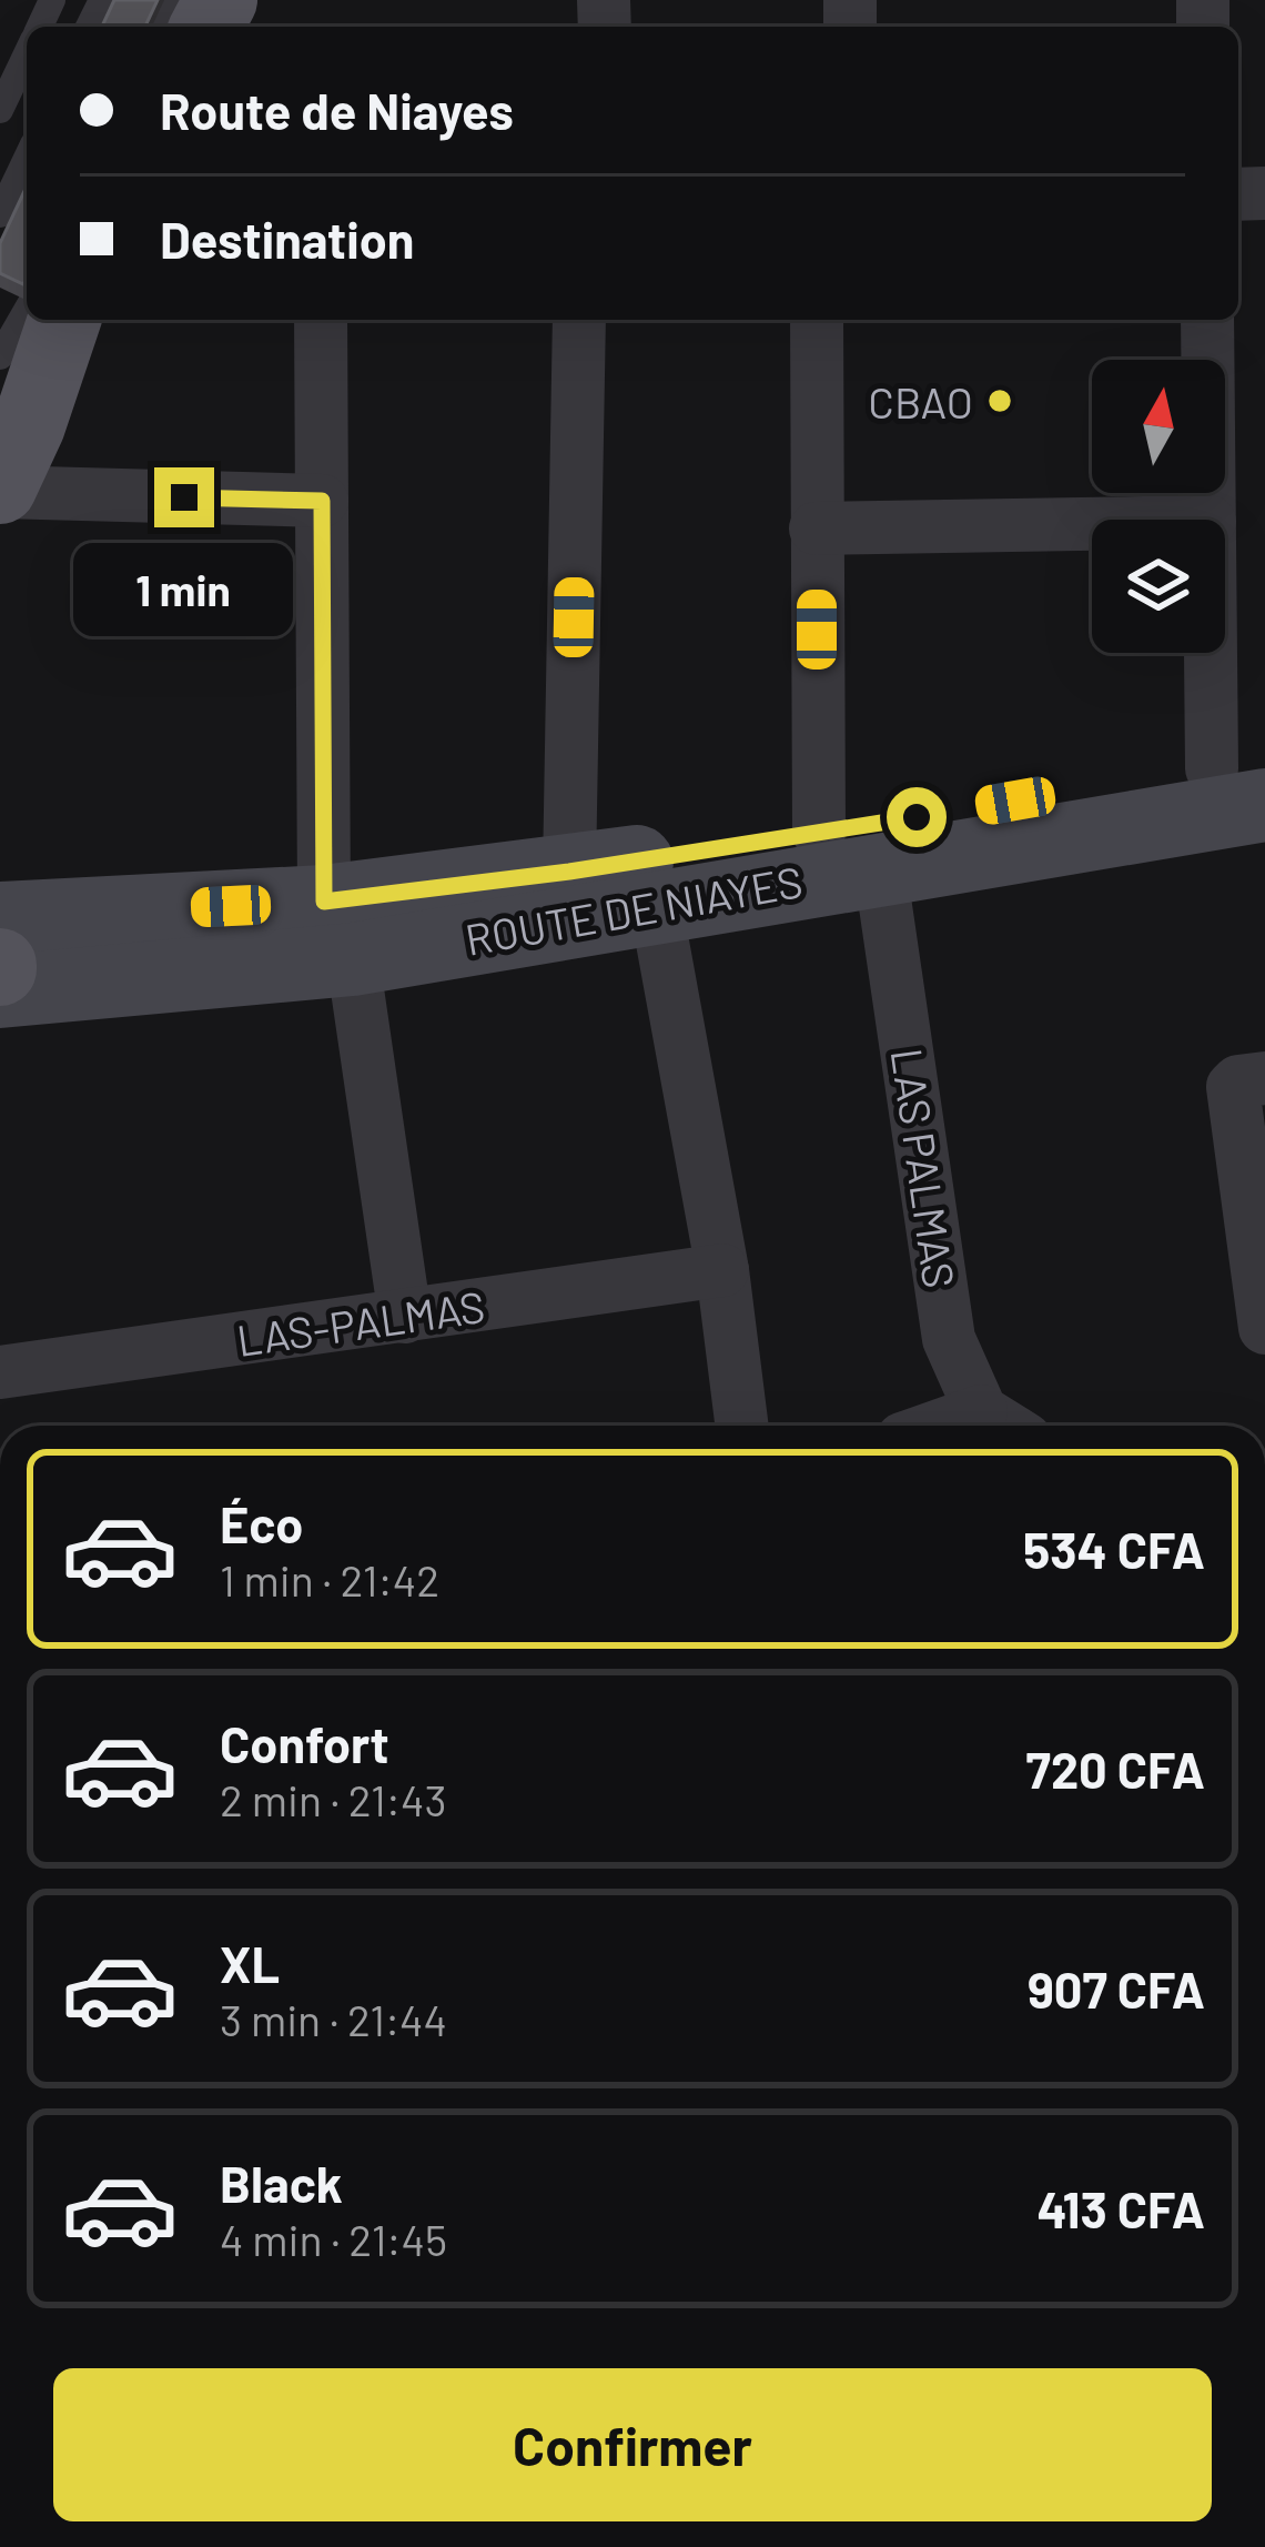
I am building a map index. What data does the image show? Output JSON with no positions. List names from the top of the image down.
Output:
{
  "streets": {
    "main road": ["ROUTE DE NIAYES"],
    "street": ["LAS PALMAS", "LAS-PALMAS"]
  },
  "crossings": [
    ["ROUTE DE NIAYES", "LAS PALMAS"]
  ],
  "places": ["CBAO"],
  "north": "top",
  "page": {
    "banner": ["Route de Niayes", "Destination"],
    "bubble": "1 min",
    "list": [
      {
        "name": "Éco",
        "note": "1 min · 21:42",
        "value": "534 CFA"
      },
      {
        "name": "Confort",
        "note": "2 min · 21:43",
        "value": "720 CFA"
      },
      {
        "name": "XL",
        "note": "3 min · 21:44",
        "value": "907 CFA"
      },
      {
        "name": "Black",
        "note": "4 min · 21:45",
        "value": "413 CFA"
      }
    ],
    "buttons": "Confirmer"
  }
}
